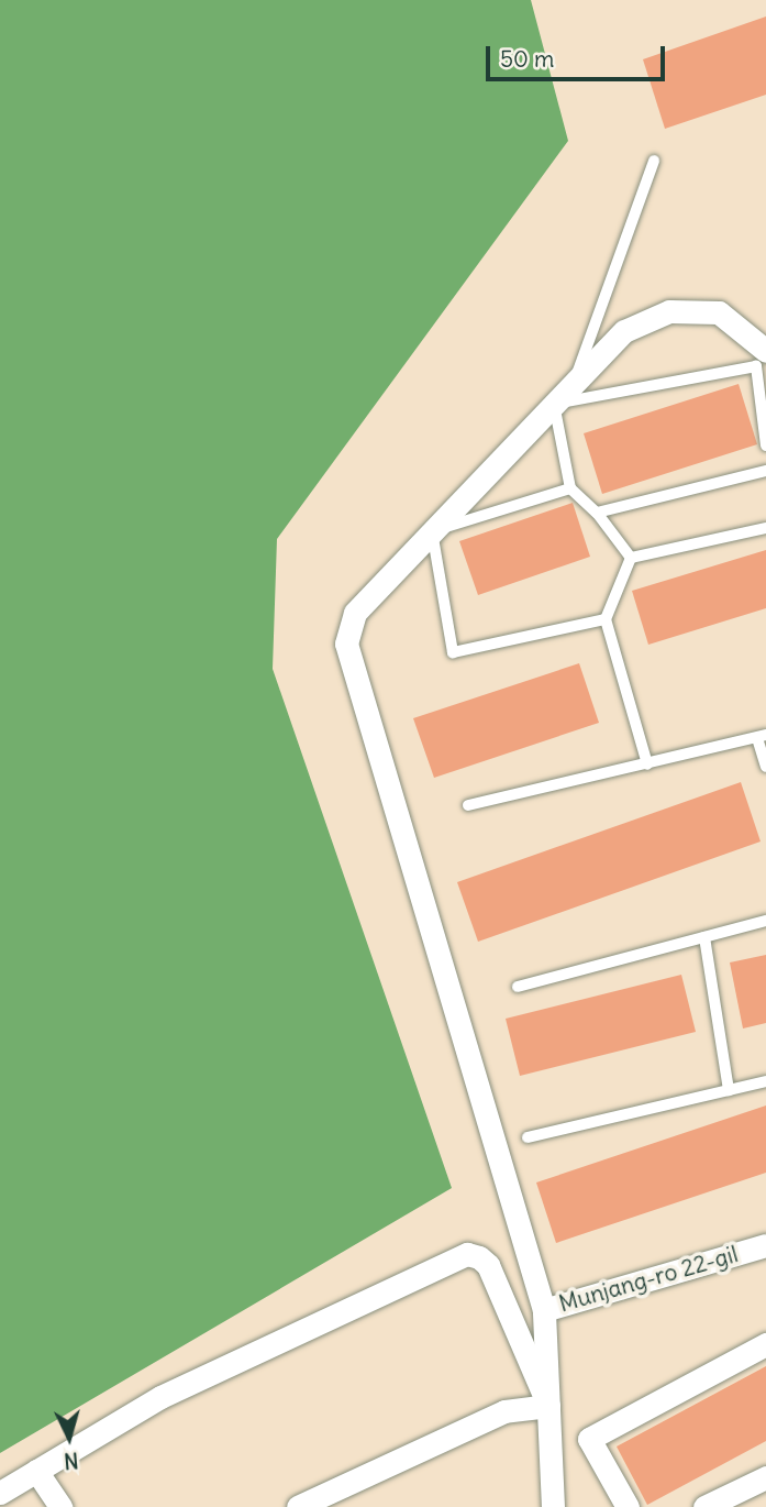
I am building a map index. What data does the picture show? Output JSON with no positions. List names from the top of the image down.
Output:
{
  "streets": {
    "street": ["Munjang-ro 22-gil"]
  },
  "scale_bar": "50 m",
  "north": "bottom"
}
